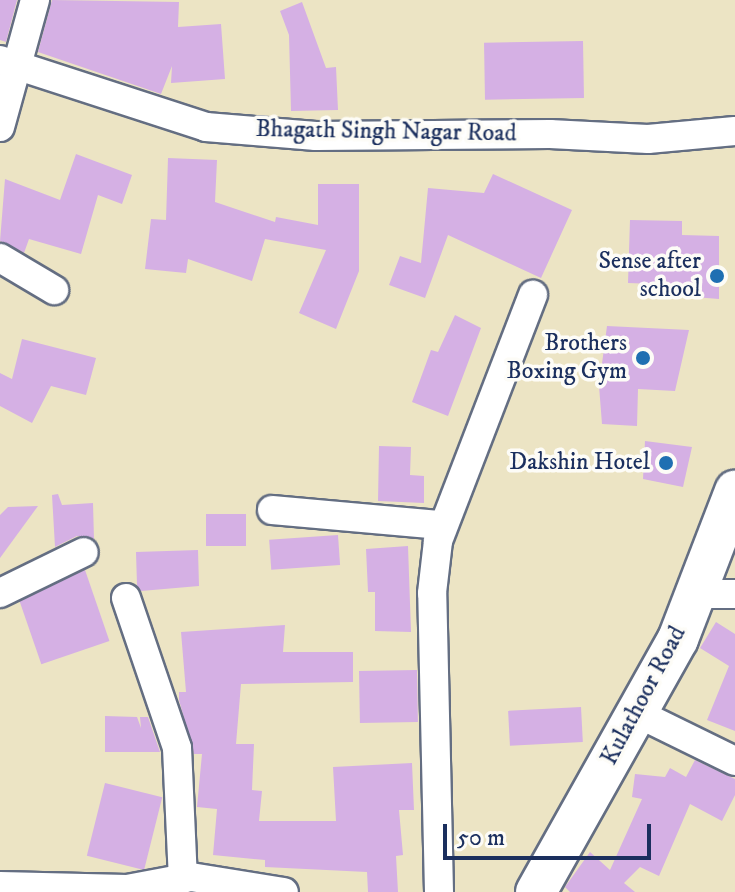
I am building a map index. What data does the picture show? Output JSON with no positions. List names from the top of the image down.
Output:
{
  "streets": {
    "main road": ["Kulathoor Road"],
    "street": ["Bhagath Singh Nagar Road"]
  },
  "places": ["Sense after school", "Brothers Boxing Gym", "Dakshin Hotel"],
  "scale_bar": "50 m"
}
